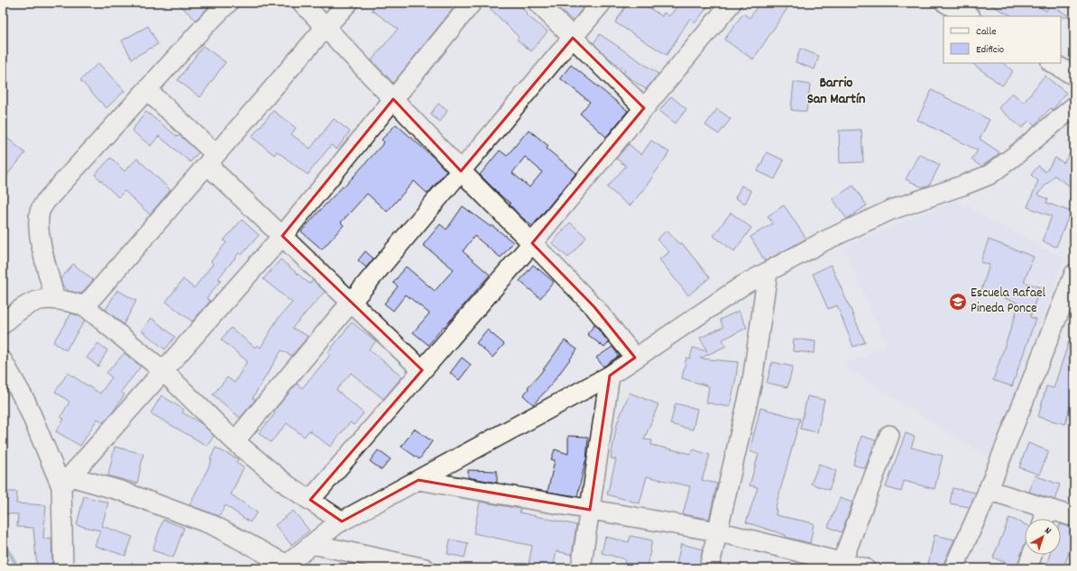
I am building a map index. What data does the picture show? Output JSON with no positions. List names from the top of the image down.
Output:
{
  "districts": ["Barrio San Martín"],
  "places": {
    "school or university": ["Escuela Rafael Pineda Ponce"]
  },
  "legend": ["Calle", "Edificio"],
  "north": "top right"
}
